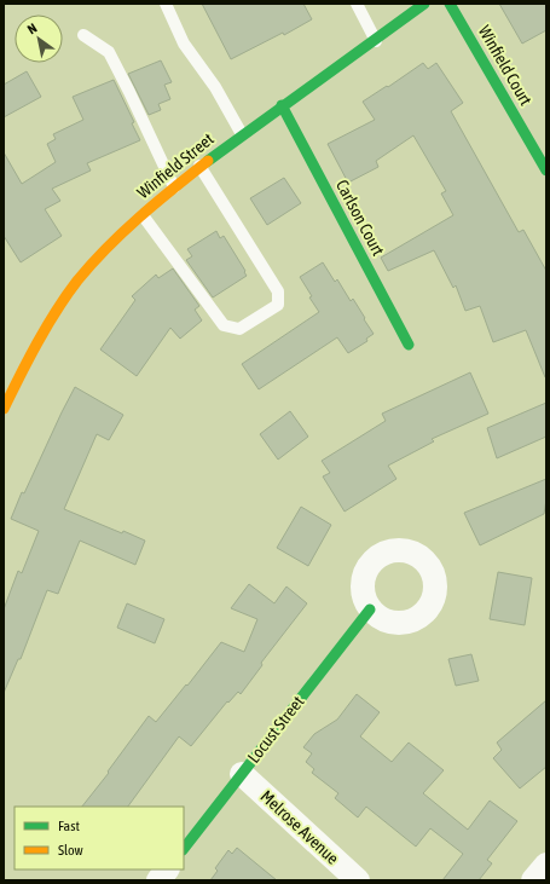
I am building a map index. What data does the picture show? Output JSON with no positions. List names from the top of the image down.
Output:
{
  "streets": {
    "street": [
      "Winfield Court",
      "Winfield Street",
      "Carlson Court",
      "Locust Street",
      "Melrose Avenue"
    ]
  },
  "crossings": [
    ["Winfield Street", "Carlson Court"],
    ["Locust Street", "Melrose Avenue"]
  ],
  "legend": ["Fast", "Slow"],
  "north": "top left"
}
